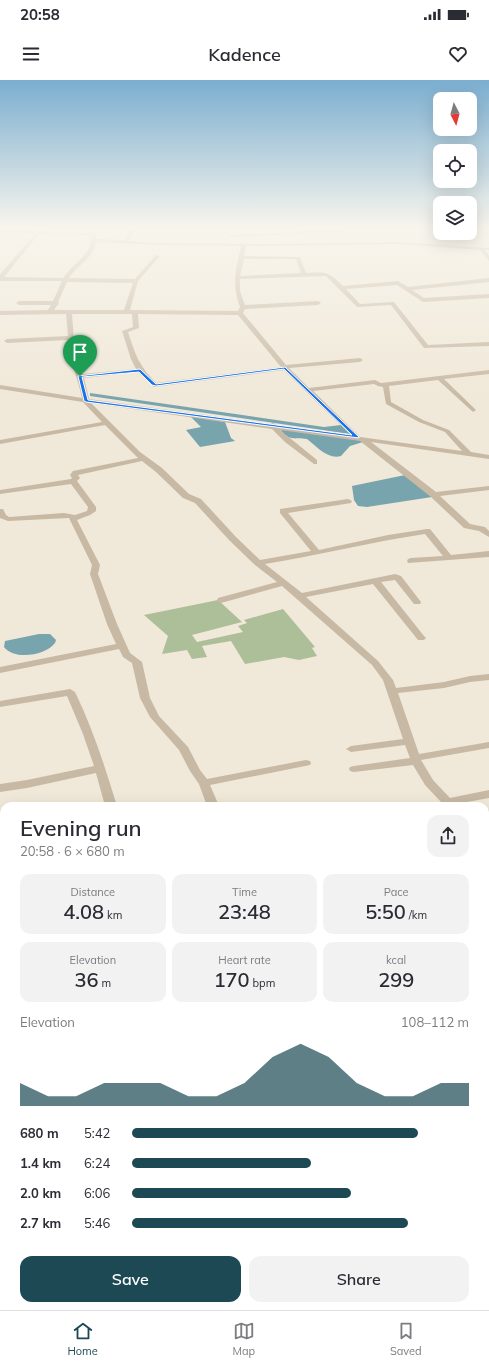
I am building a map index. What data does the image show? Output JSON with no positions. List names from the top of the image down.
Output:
{
  "north": "bottom",
  "page": {
    "status": "20:58",
    "header": "Kadence",
    "heading": ["Evening run", "20:58 · 6 × 680 m"],
    "stats": [
      ["Distance", "4.08 km"],
      ["Time", "23:48"],
      ["Pace", "5:50 /km"],
      ["Elevation", "36 m"],
      ["Heart rate", "170 bpm"],
      ["kcal", "299"]
    ],
    "chart": ["Elevation", "108–112 m"],
    "list": [
      {
        "name": "680 m",
        "note": "5:42"
      },
      {
        "name": "1.4 km",
        "note": "6:24"
      },
      {
        "name": "2.0 km",
        "note": "6:06"
      },
      {
        "name": "2.7 km",
        "note": "5:46"
      }
    ],
    "buttons": ["Save", "Share"],
    "tabs": ["Home", "Map", "Saved"]
  }
}
